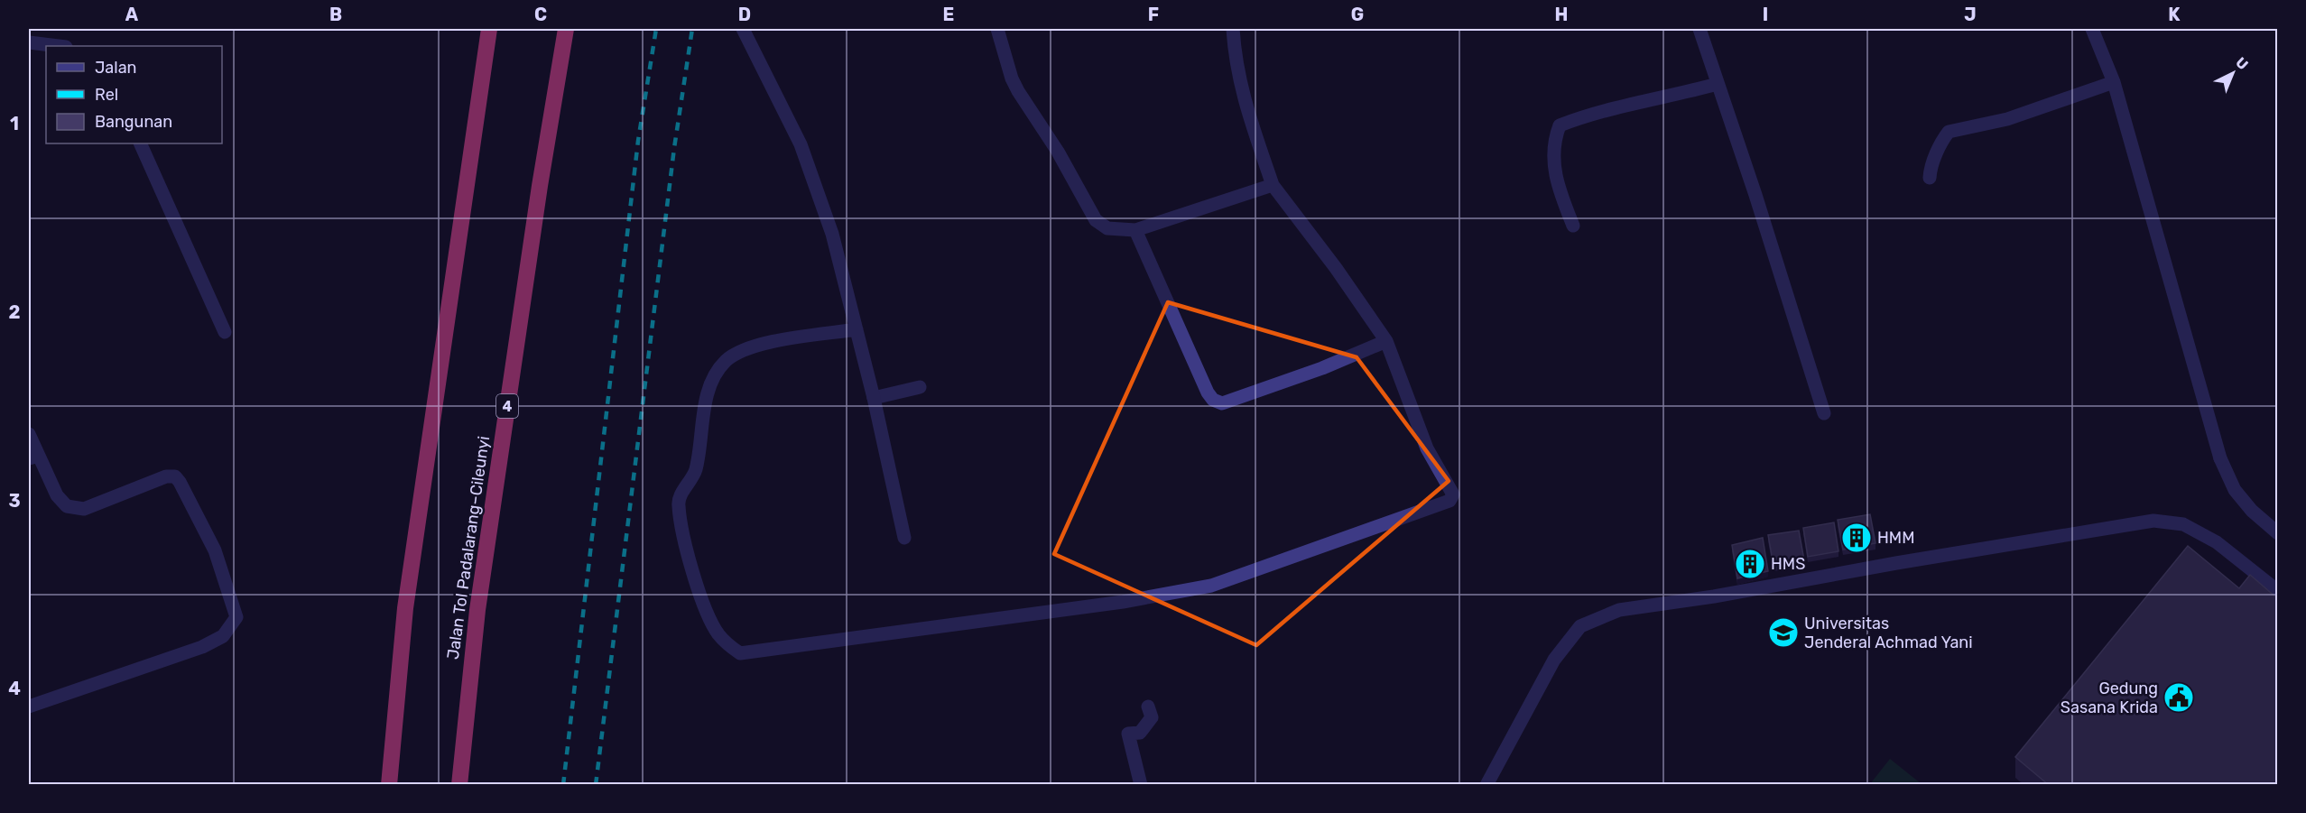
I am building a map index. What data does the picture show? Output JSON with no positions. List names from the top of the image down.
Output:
{
  "streets": {
    "highway": ["4", "Jalan Tol Padalarang–Cileunyi"]
  },
  "places": {
    "building": ["HMM", "HMS"],
    "school or university": ["Universitas Jenderal Achmad Yani"],
    "public building": ["Gedung Sasana Krida"]
  },
  "legend": ["Jalan", "Rel", "Bangunan"],
  "north": "top right",
  "grid": {
    "columns": [
      "A",
      "B",
      "C",
      "D",
      "E",
      "F",
      "G",
      "H",
      "I",
      "J",
      "K"
    ],
    "rows": [
      "1",
      "2",
      "3",
      "4"
    ]
  }
}
